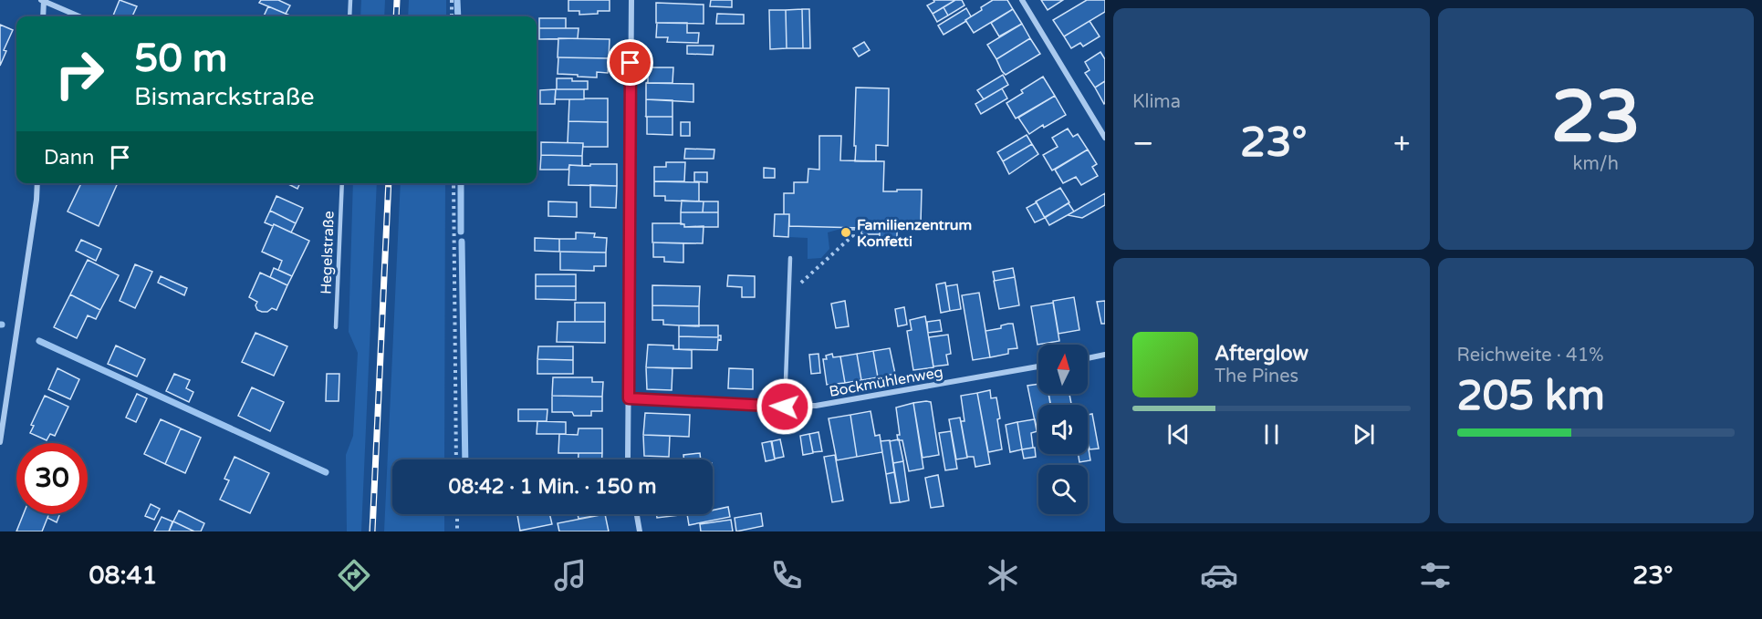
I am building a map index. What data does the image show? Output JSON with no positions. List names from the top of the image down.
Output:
{
  "streets": {
    "street": ["Bockmühlenweg"],
    "lane": ["Hegelstraße"]
  },
  "places": ["Familienzentrum Konfetti"],
  "north": "top",
  "page": {
    "tile": [
      "Klima",
      ["23", "km/h"],
      ["Reichweite · 41%", "205 km"]
    ],
    "turn": ["50 m", "Bismarckstraße"],
    "heat": ["−", "23°", "+"],
    "then": "Dann",
    "song": ["Afterglow", "The Pines"],
    "limit": "30",
    "trip": "08:42 · 1 Min. · 150 m",
    "tabs": ["08:41", "23°"]
  }
}
